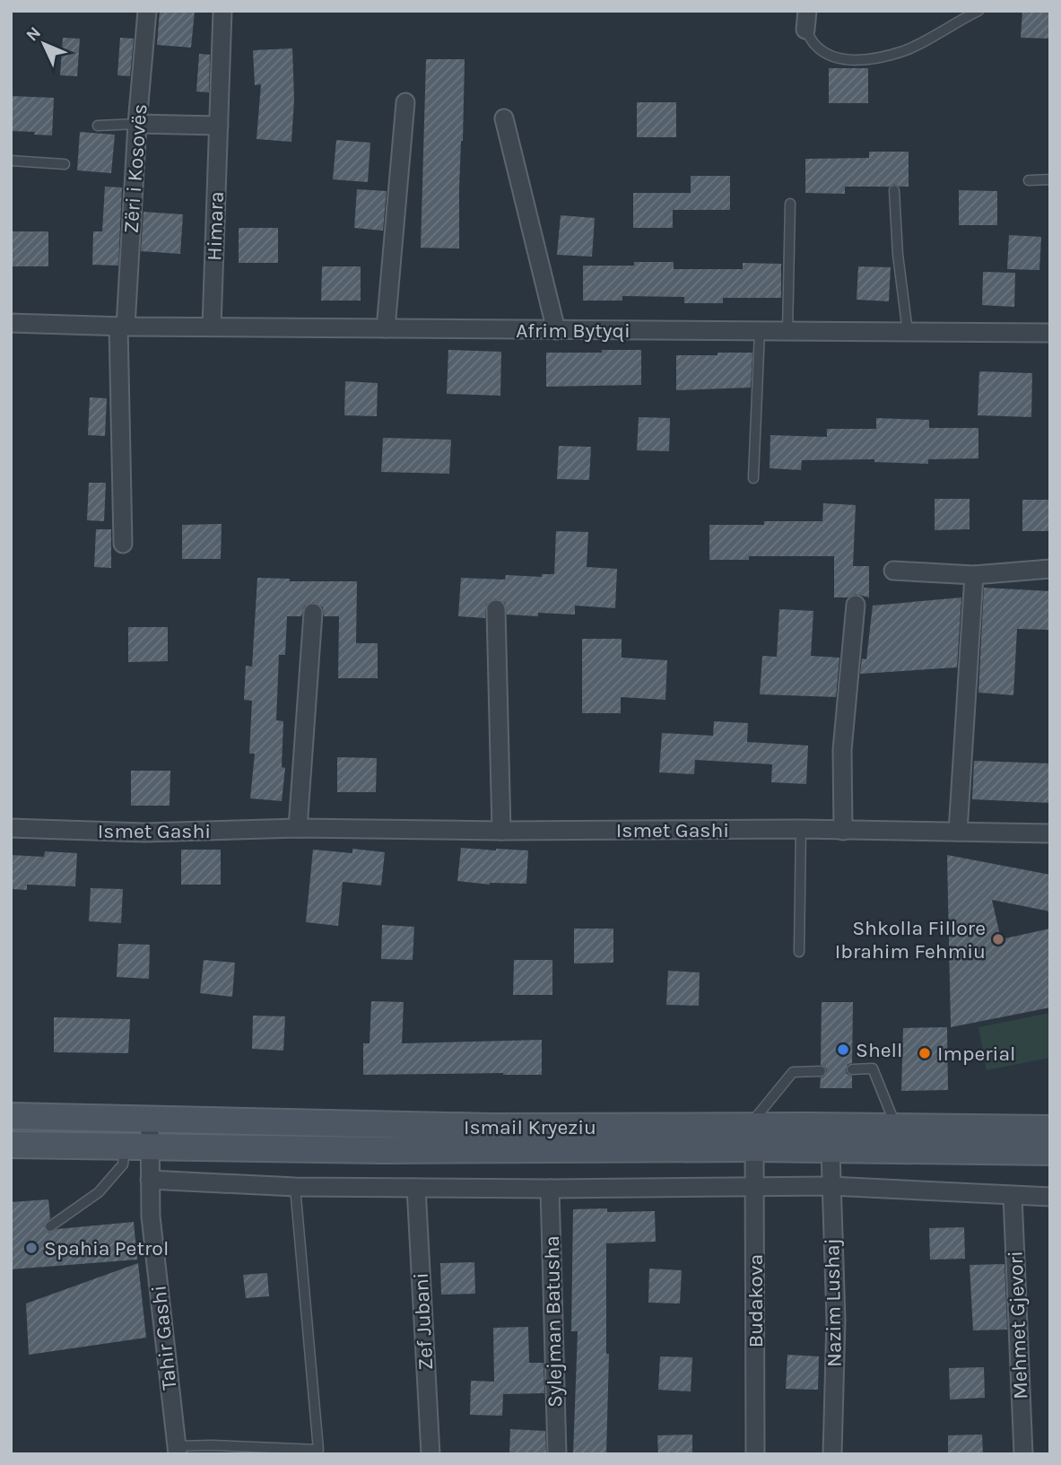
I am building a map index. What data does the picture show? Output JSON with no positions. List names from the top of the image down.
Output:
{
  "streets": {
    "main road": ["Ismail Kryeziu"],
    "street": [
      "Zëri i Kosovës",
      "Himara",
      "Afrim Bytyqi",
      "Ismet Gashi",
      "Budakova",
      "Nazim Lushaj",
      "Zef Jubani",
      "Sylejman Batusha",
      "Mehmet Gjevori",
      "Tahir Gashi"
    ]
  },
  "crossings": [
    ["Zëri i Kosovës", "Afrim Bytyqi"],
    ["Himara", "Afrim Bytyqi"],
    ["Ismail Kryeziu", "Budakova"],
    ["Ismail Kryeziu", "Nazim Lushaj"],
    ["Ismail Kryeziu", "Tahir Gashi"]
  ],
  "places": [
    "Shkolla Fillore Ibrahim Fehmiu",
    "Shell",
    "Imperial",
    "Spahia Petrol"
  ],
  "north": "top left"
}
